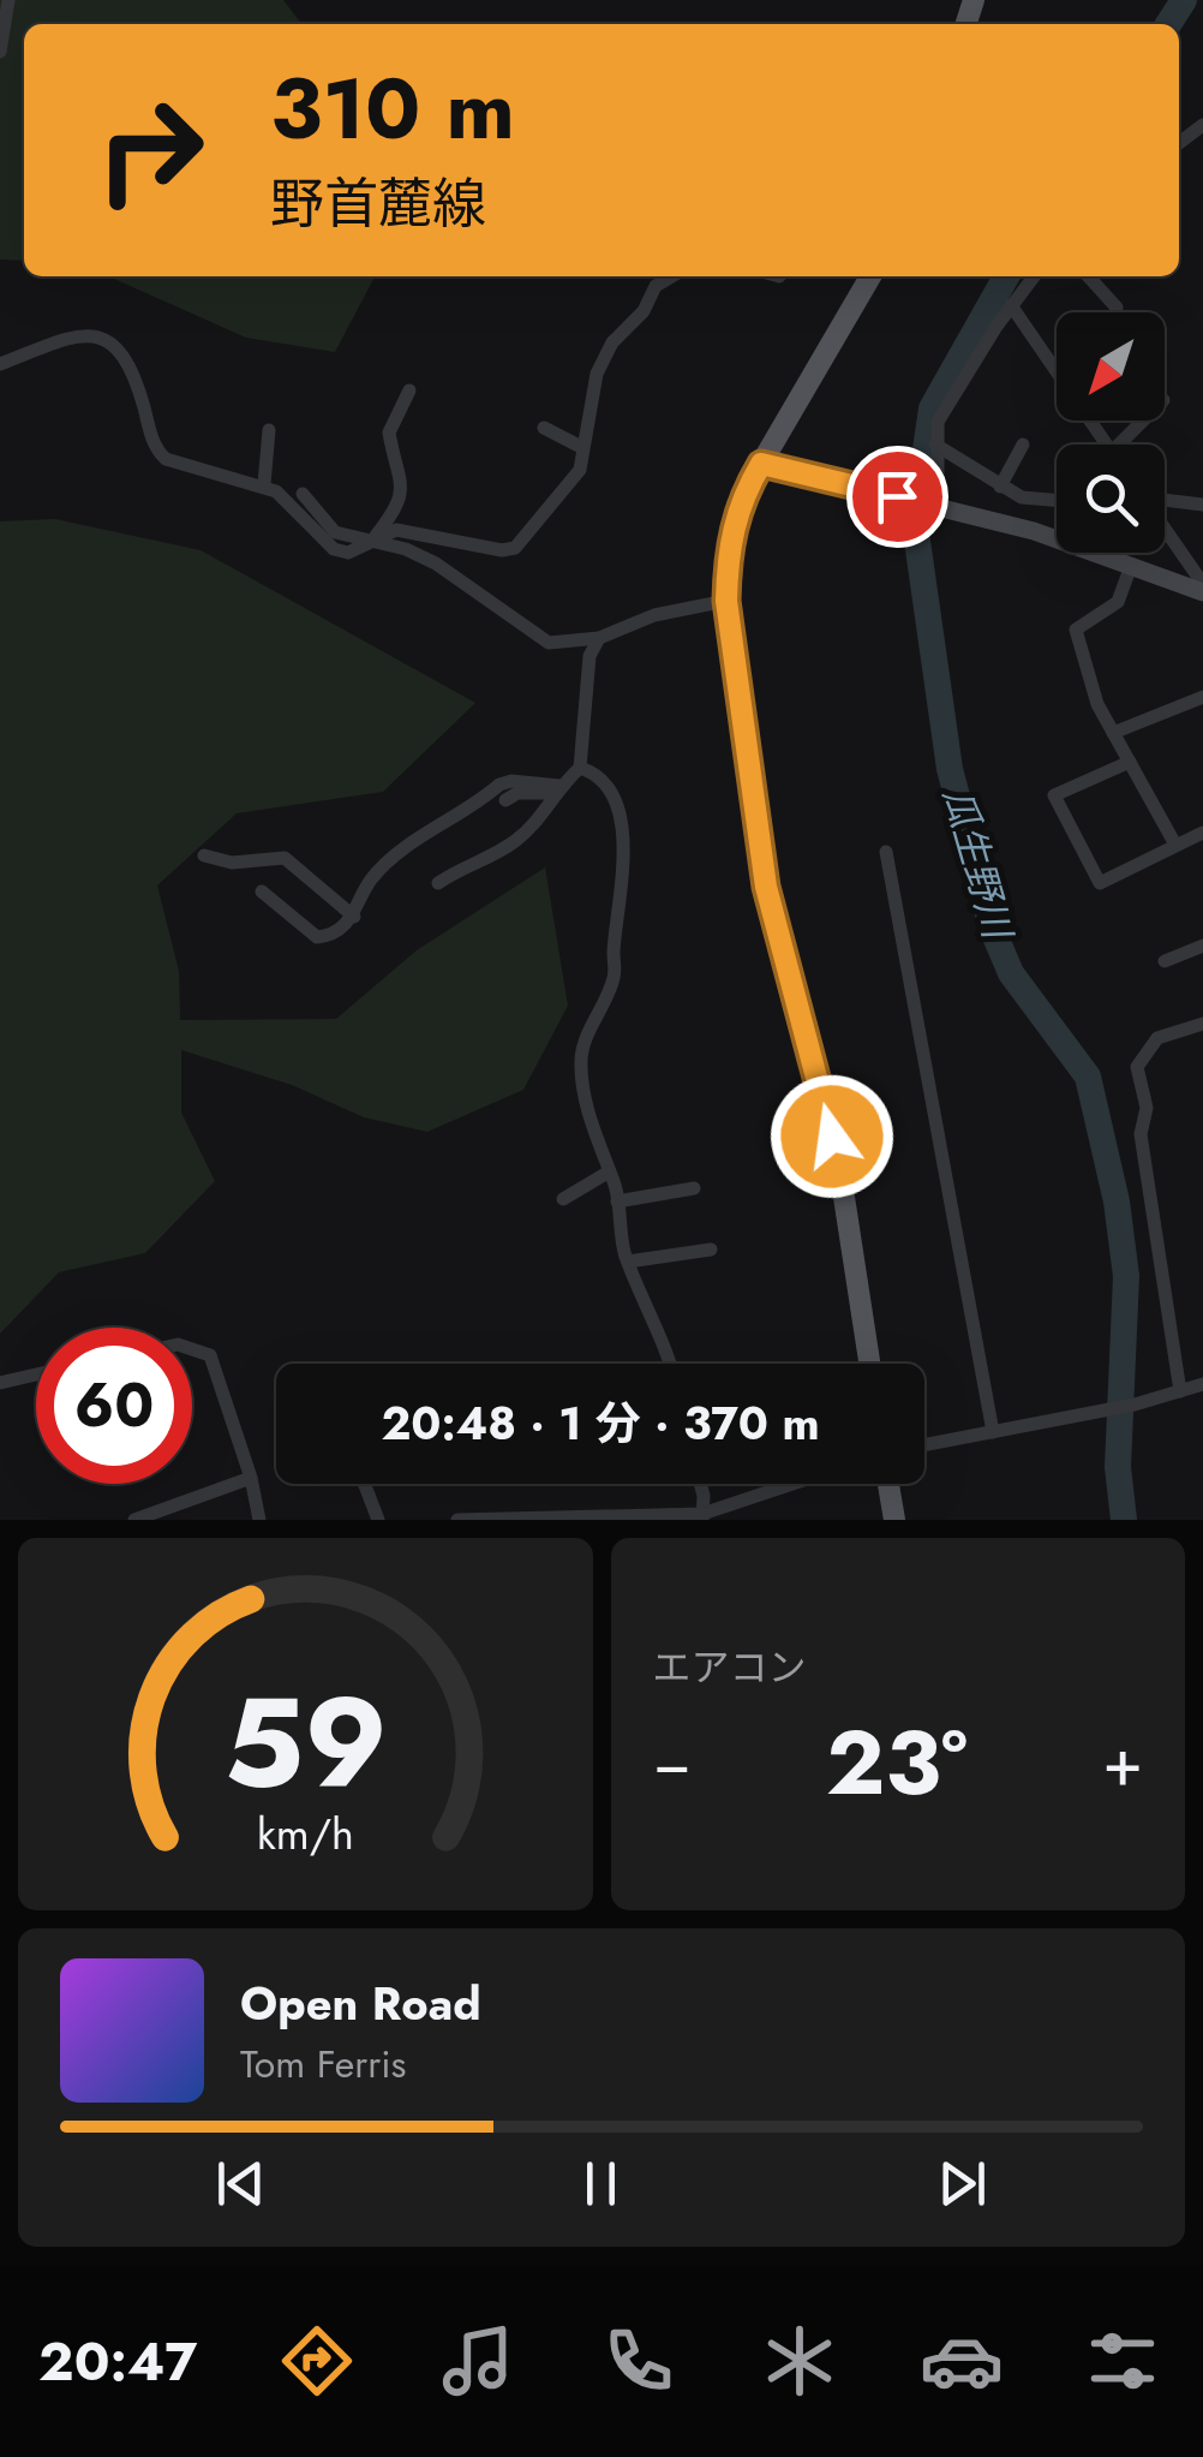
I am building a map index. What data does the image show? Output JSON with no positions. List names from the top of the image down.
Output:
{
  "water": ["瓜生野川"],
  "north": "bottom left",
  "page": {
    "turn": ["310 m", "野首麓線"],
    "limit": "60",
    "trip": "20:48 · 1 分 · 370 m",
    "tile": "エアコン",
    "heat": ["−", "23°", "+"],
    "song": ["Open Road", "Tom Ferris"],
    "tabs": "20:47",
    "gauge": ["59", "km/h"]
  }
}
